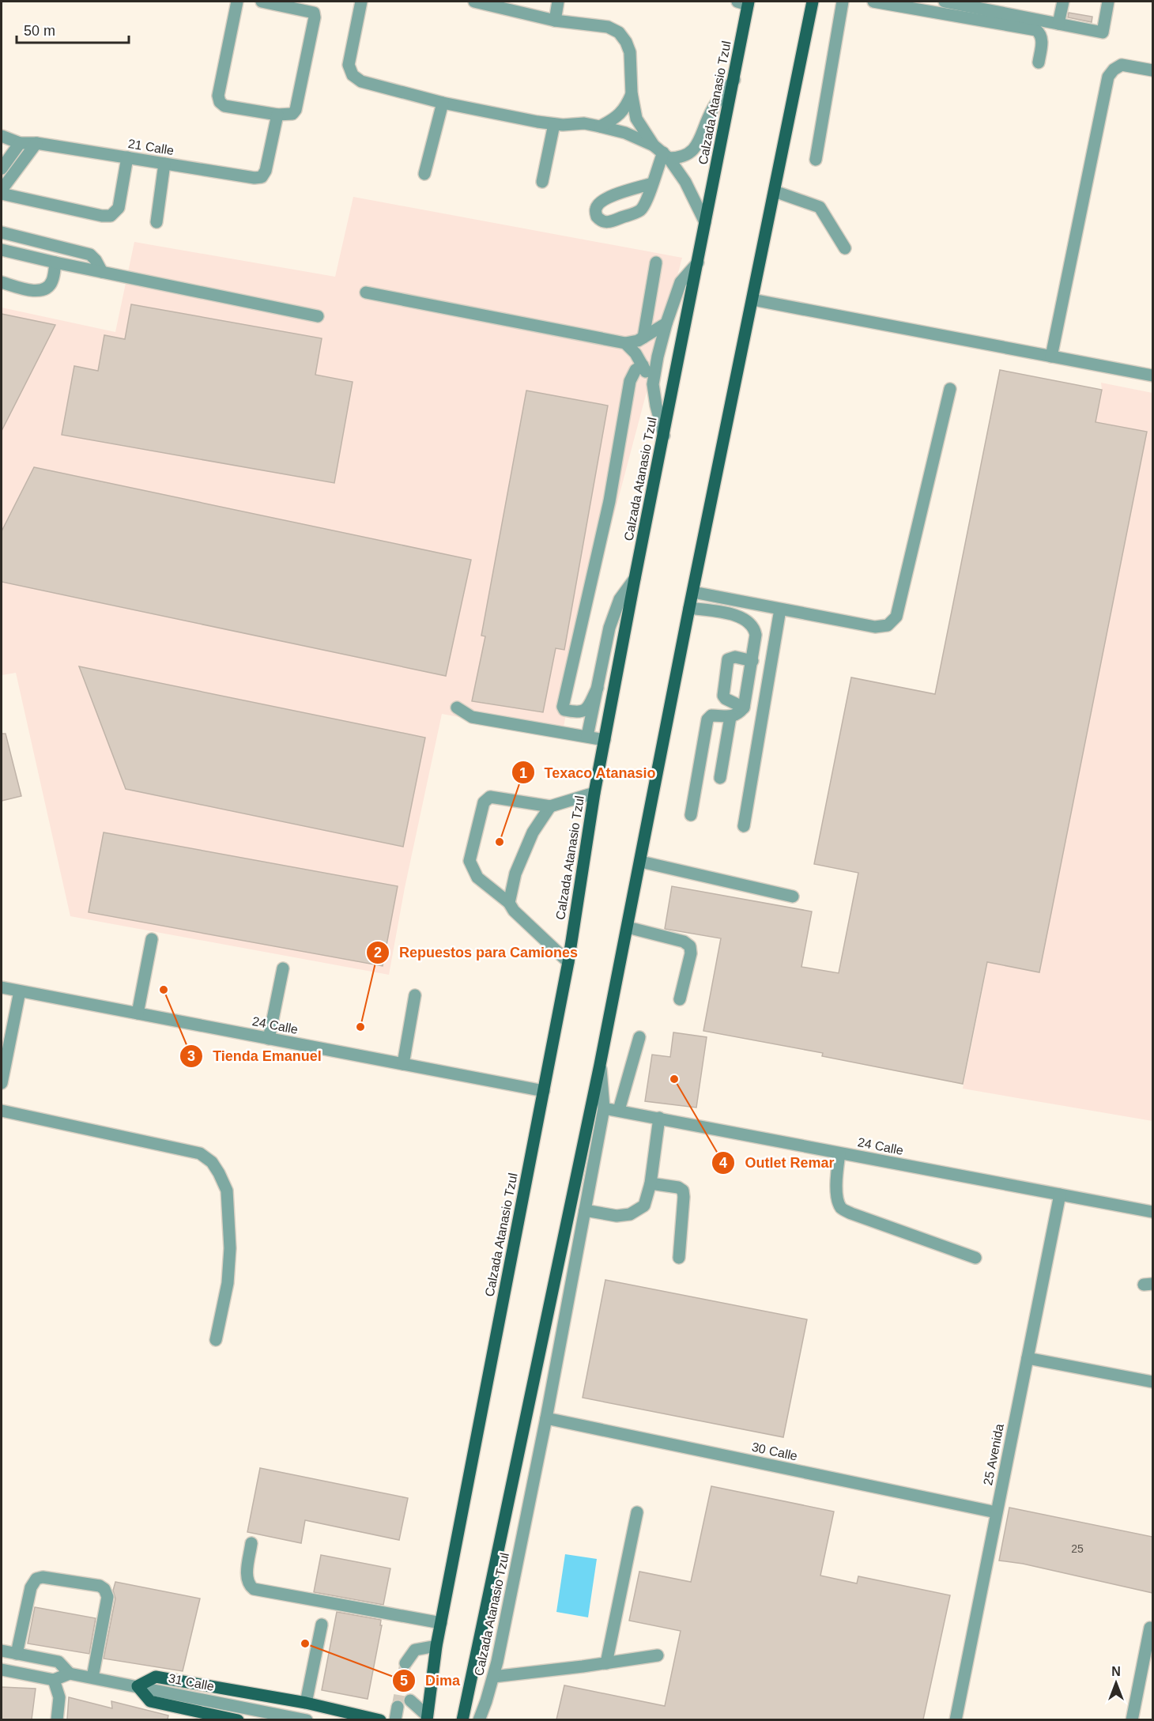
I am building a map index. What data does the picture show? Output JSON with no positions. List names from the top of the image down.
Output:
{
  "streets": {
    "main road": ["Calzada Atanasio Tzul"],
    "street": [
      "21 Calle",
      "24 Calle",
      "30 Calle",
      "25 Avenida",
      "31 Calle"
    ]
  },
  "crossings": [
    ["Calzada Atanasio Tzul", "24 Calle"],
    ["Calzada Atanasio Tzul", "30 Calle"],
    ["24 Calle", "25 Avenida"],
    ["30 Calle", "25 Avenida"]
  ],
  "places": [
    "Texaco Atanasio",
    "Tienda Emanuel",
    "Repuestos para Camiones",
    "Outlet Remar",
    "Dima"
  ],
  "house_numbers": ["25"],
  "scale_bar": "50 m",
  "north": "top"
}
